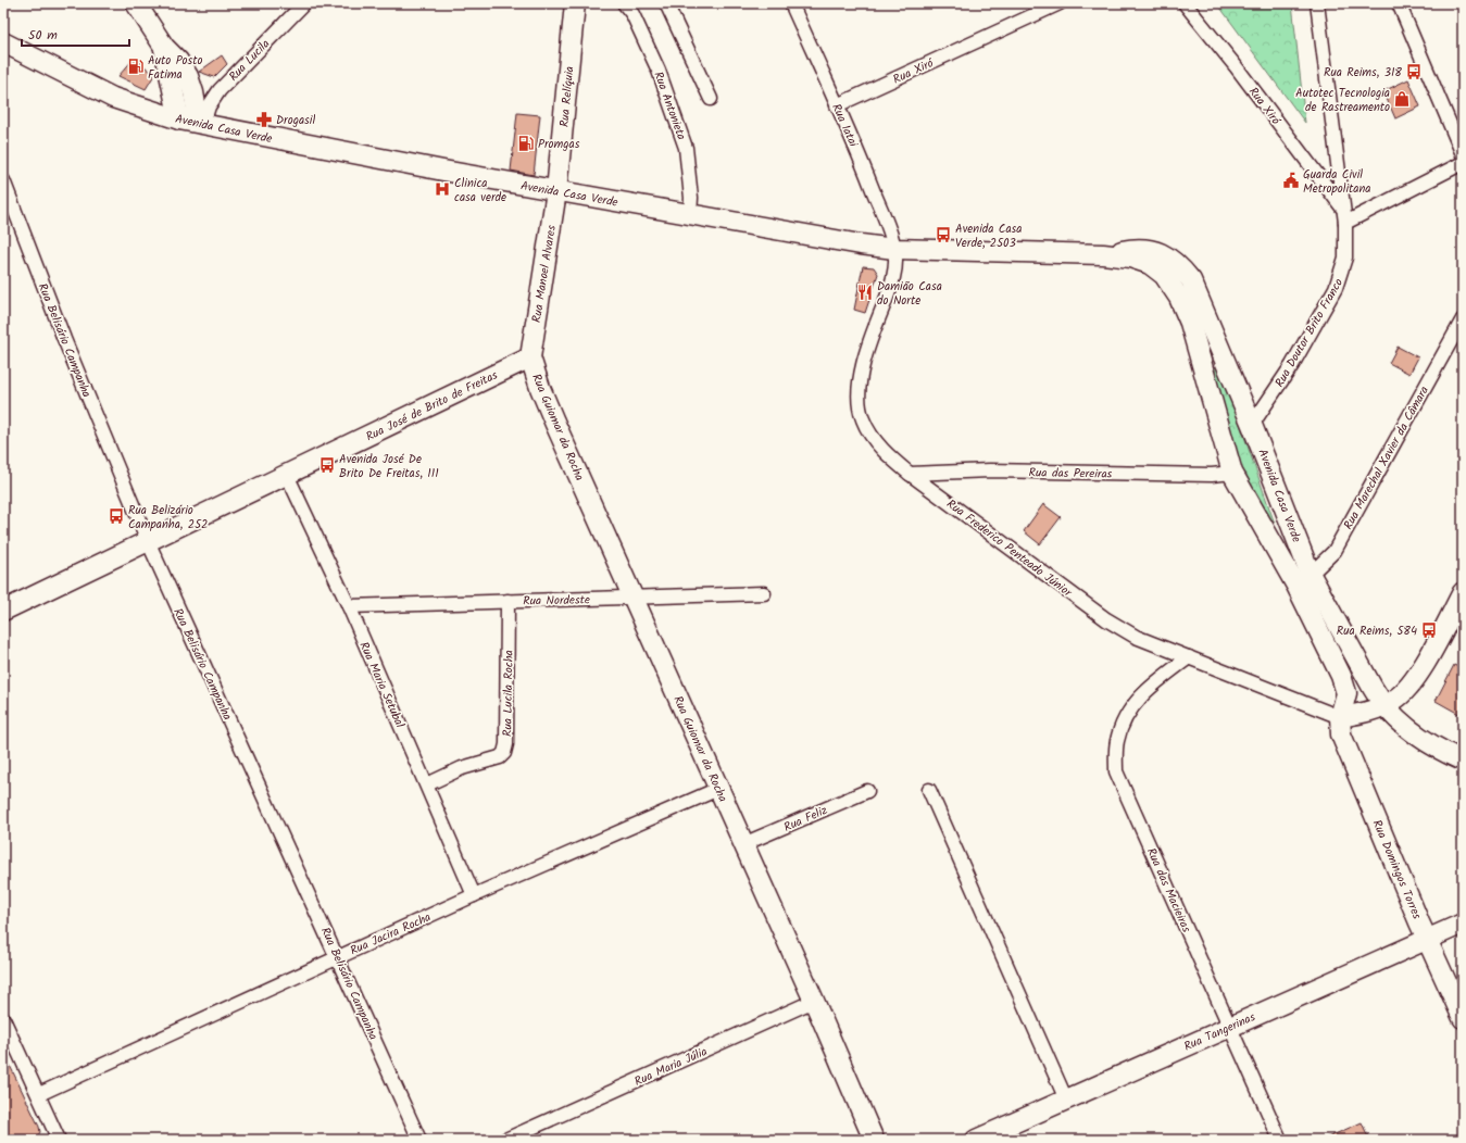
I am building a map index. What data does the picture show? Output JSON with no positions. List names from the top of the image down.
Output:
{
  "streets": {
    "main road": [
      "Rua Relíquia",
      "Avenida Casa Verde",
      "Rua Manoel Alvares",
      "Rua José de Brito de Freitas",
      "Rua Guiomar da Rocha",
      "Rua Domingos Torres",
      "Rua Tangerinas"
    ],
    "street": [
      "Rua Lucila",
      "Rua Xiró",
      "Rua Antonieta",
      "Rua Iatai",
      "Rua Doutor Brito Franco",
      "Rua Belisário Campanha",
      "Rua Marechal Xavier da Câmara",
      "Rua das Pereiras",
      "Rua Frederico Penteado Júnior",
      "Rua Nordeste",
      "Rua Maria Setubal",
      "Rua Lucila Rocha",
      "Rua Feliz",
      "Rua das Macieiras",
      "Rua Jacira Rocha",
      "Rua Maria Júlia"
    ]
  },
  "crossings": [
    ["Rua Lucila", "Avenida Casa Verde"],
    ["Rua Xiró", "Rua Iatai"],
    ["Rua Xiró", "Rua Doutor Brito Franco"],
    ["Rua Relíquia", "Avenida Casa Verde"],
    ["Rua Relíquia", "Rua Manoel Alvares"],
    ["Rua Antonieta", "Avenida Casa Verde"],
    ["Rua Iatai", "Avenida Casa Verde"],
    ["Rua Iatai", "Rua Frederico Penteado Júnior"],
    ["Avenida Casa Verde", "Rua Manoel Alvares"],
    ["Avenida Casa Verde", "Rua Doutor Brito Franco"],
    ["Avenida Casa Verde", "Rua Marechal Xavier da Câmara"],
    ["Avenida Casa Verde", "Rua das Pereiras"],
    ["Avenida Casa Verde", "Rua Frederico Penteado Júnior"],
    ["Avenida Casa Verde", "Rua Domingos Torres"],
    ["Rua Manoel Alvares", "Rua José de Brito de Freitas"],
    ["Rua Manoel Alvares", "Rua Guiomar da Rocha"],
    ["Rua Belisário Campanha", "Rua José de Brito de Freitas"],
    ["Rua Belisário Campanha", "Rua Jacira Rocha"],
    ["Rua José de Brito de Freitas", "Rua Guiomar da Rocha"],
    ["Rua José de Brito de Freitas", "Rua Maria Setubal"],
    ["Rua Guiomar da Rocha", "Rua Nordeste"],
    ["Rua Guiomar da Rocha", "Rua Feliz"],
    ["Rua Guiomar da Rocha", "Rua Jacira Rocha"],
    ["Rua Guiomar da Rocha", "Rua Maria Júlia"],
    ["Rua das Pereiras", "Rua Frederico Penteado Júnior"],
    ["Rua Frederico Penteado Júnior", "Rua Domingos Torres"],
    ["Rua Frederico Penteado Júnior", "Rua das Macieiras"],
    ["Rua Nordeste", "Rua Maria Setubal"],
    ["Rua Nordeste", "Rua Lucila Rocha"],
    ["Rua Maria Setubal", "Rua Lucila Rocha"],
    ["Rua Maria Setubal", "Rua Jacira Rocha"],
    ["Rua Domingos Torres", "Rua Tangerinas"],
    ["Rua das Macieiras", "Rua Tangerinas"]
  ],
  "places": {
    "fuel station": ["Auto Posto Fatima", "Promgas"],
    "bus stop": [
      "Rua Reims, 318",
      "Avenida Casa Verde, 2503",
      "Avenida José De Brito De Freitas, 111",
      "Rua Belizário Campanha, 252",
      "Rua Reims, 584"
    ],
    "shop": ["Autotec Tecnologia de Rastreamento"],
    "pharmacy": ["Drogasil"],
    "public building": ["Guarda Civil Metropolitana"],
    "hospital": ["Clinica casa verde"],
    "restaurant": ["Damião Casa do Norte"]
  },
  "scale_bar": "50 m"
}
